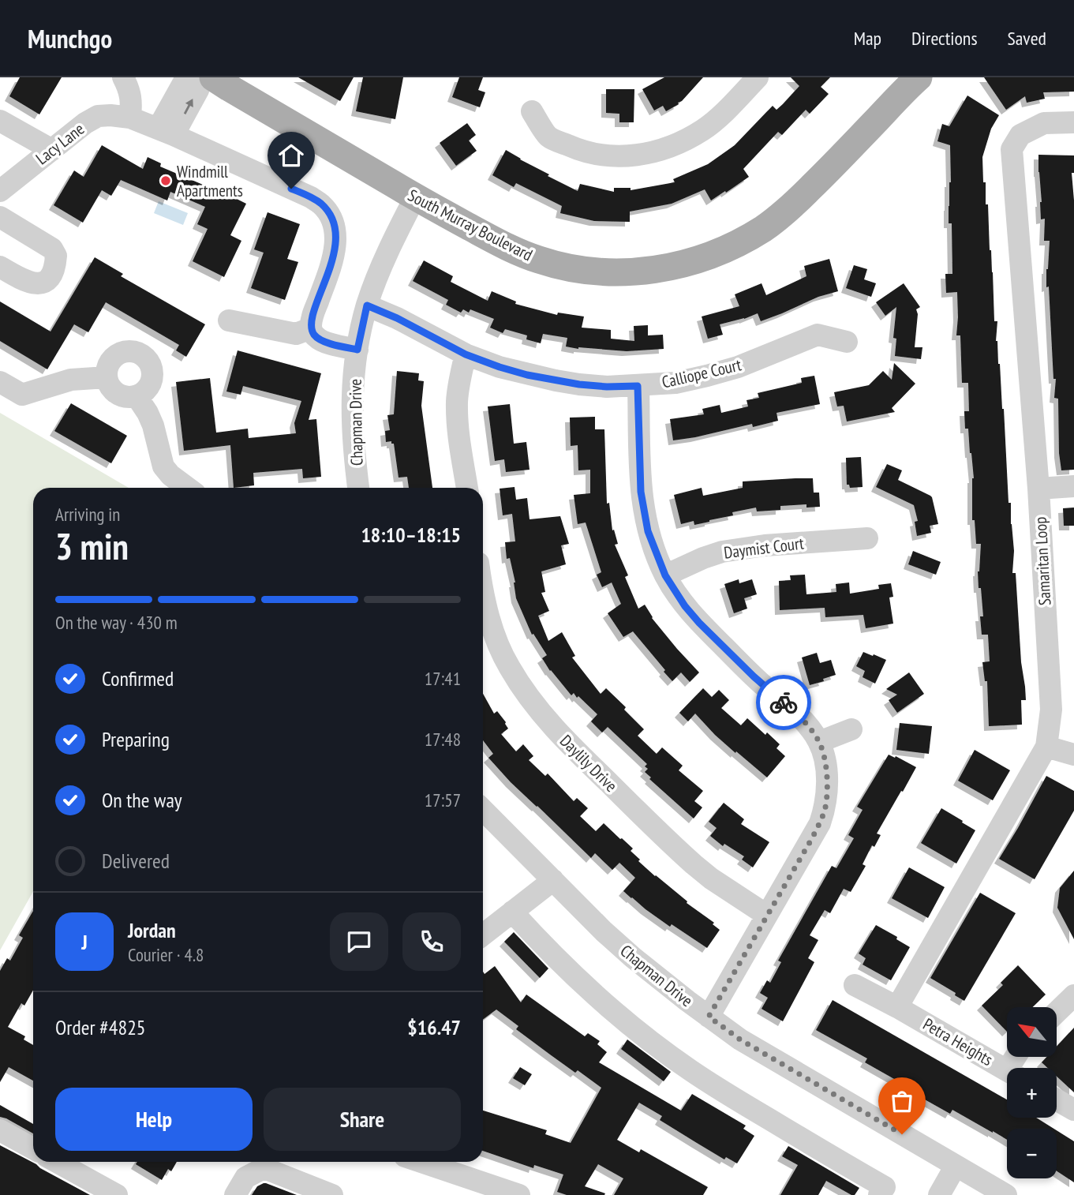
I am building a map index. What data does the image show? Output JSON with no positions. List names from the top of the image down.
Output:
{
  "streets": {
    "main road": ["South Murray Boulevard"],
    "street": [
      "Lacy Lane",
      "Calliope Court",
      "Chapman Drive",
      "Daymist Court",
      "Samaritan Loop",
      "Daylily Drive",
      "Petra Heights"
    ]
  },
  "crossings": [
    ["South Murray Boulevard", "Chapman Drive"],
    ["Calliope Court", "Chapman Drive"],
    ["Samaritan Loop", "Petra Heights"]
  ],
  "places": ["Windmill Apartments"],
  "north": "top left",
  "page": {
    "header": "Munchgo",
    "nav": ["Map", "Directions", "Saved"],
    "heading": ["3 min", "Arriving in", "18:10–18:15"],
    "panel": [
      "Jordan",
      "Courier · 4.8",
      "Order #4825",
      "$16.47"
    ],
    "bar": "On the way · 430 m",
    "list": [
      ["Confirmed", "17:41"],
      ["Preparing", "17:48"],
      ["On the way", "17:57"],
      "Delivered"
    ],
    "round": "J",
    "map_buttons": ["+", "−"],
    "buttons": ["Help", "Share"]
  }
}
